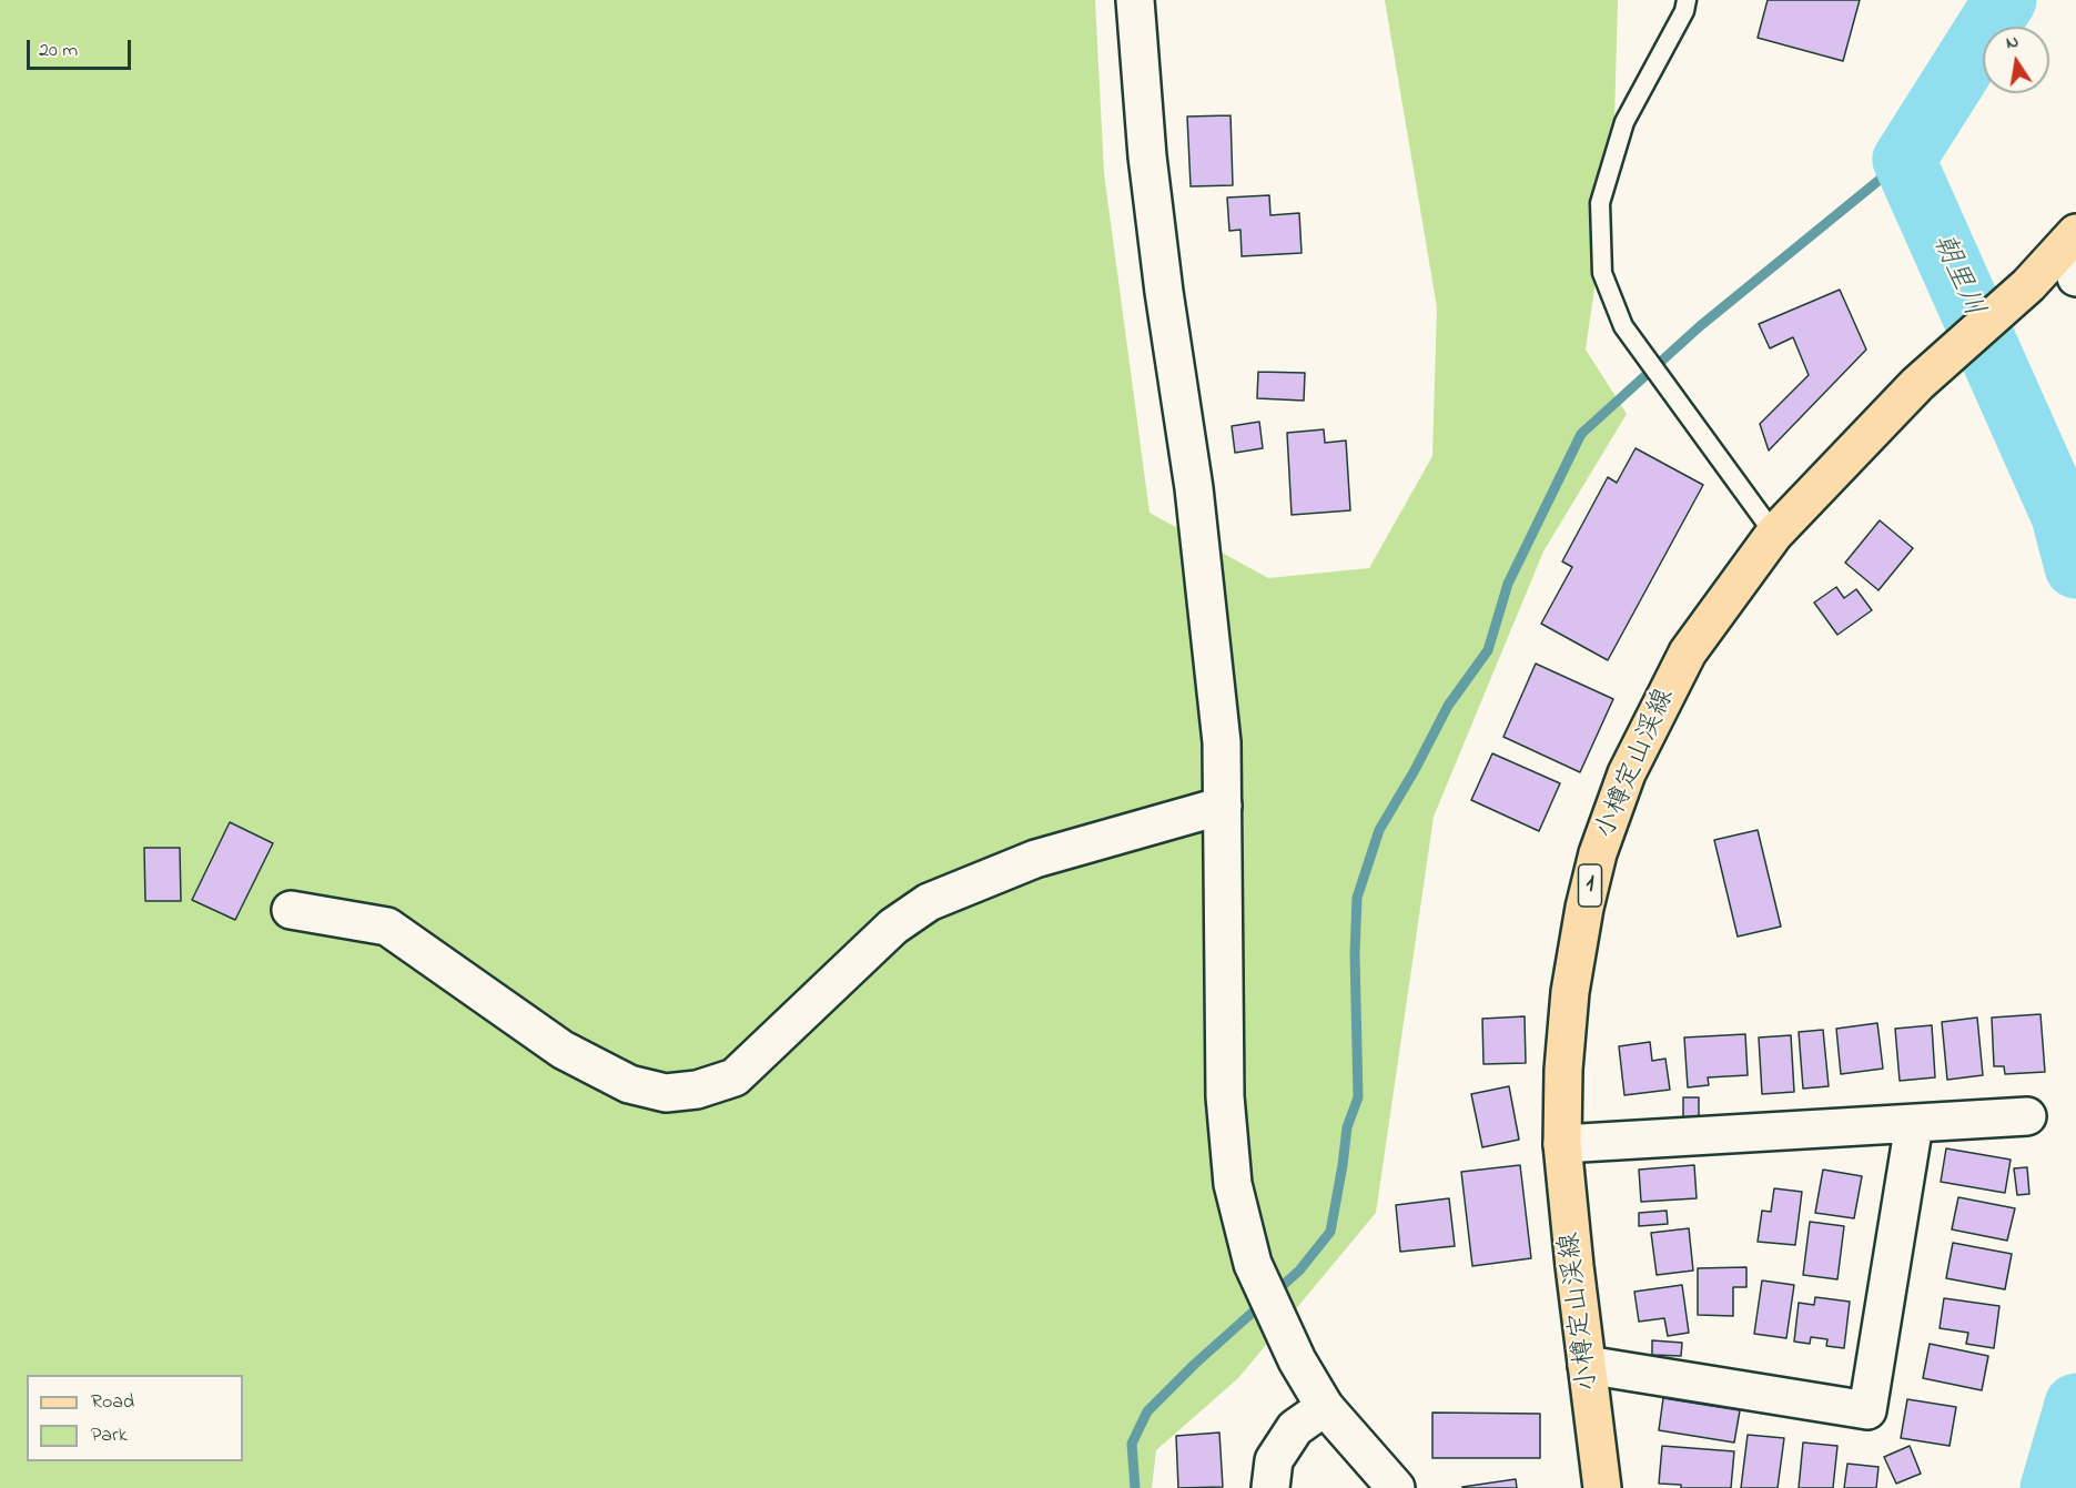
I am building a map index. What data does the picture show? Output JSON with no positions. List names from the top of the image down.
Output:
{
  "streets": {
    "main road": ["小樽定山渓線", "1"]
  },
  "water": ["朝里川"],
  "legend": ["Road", "Park"],
  "scale_bar": "20 m",
  "north": "top"
}
